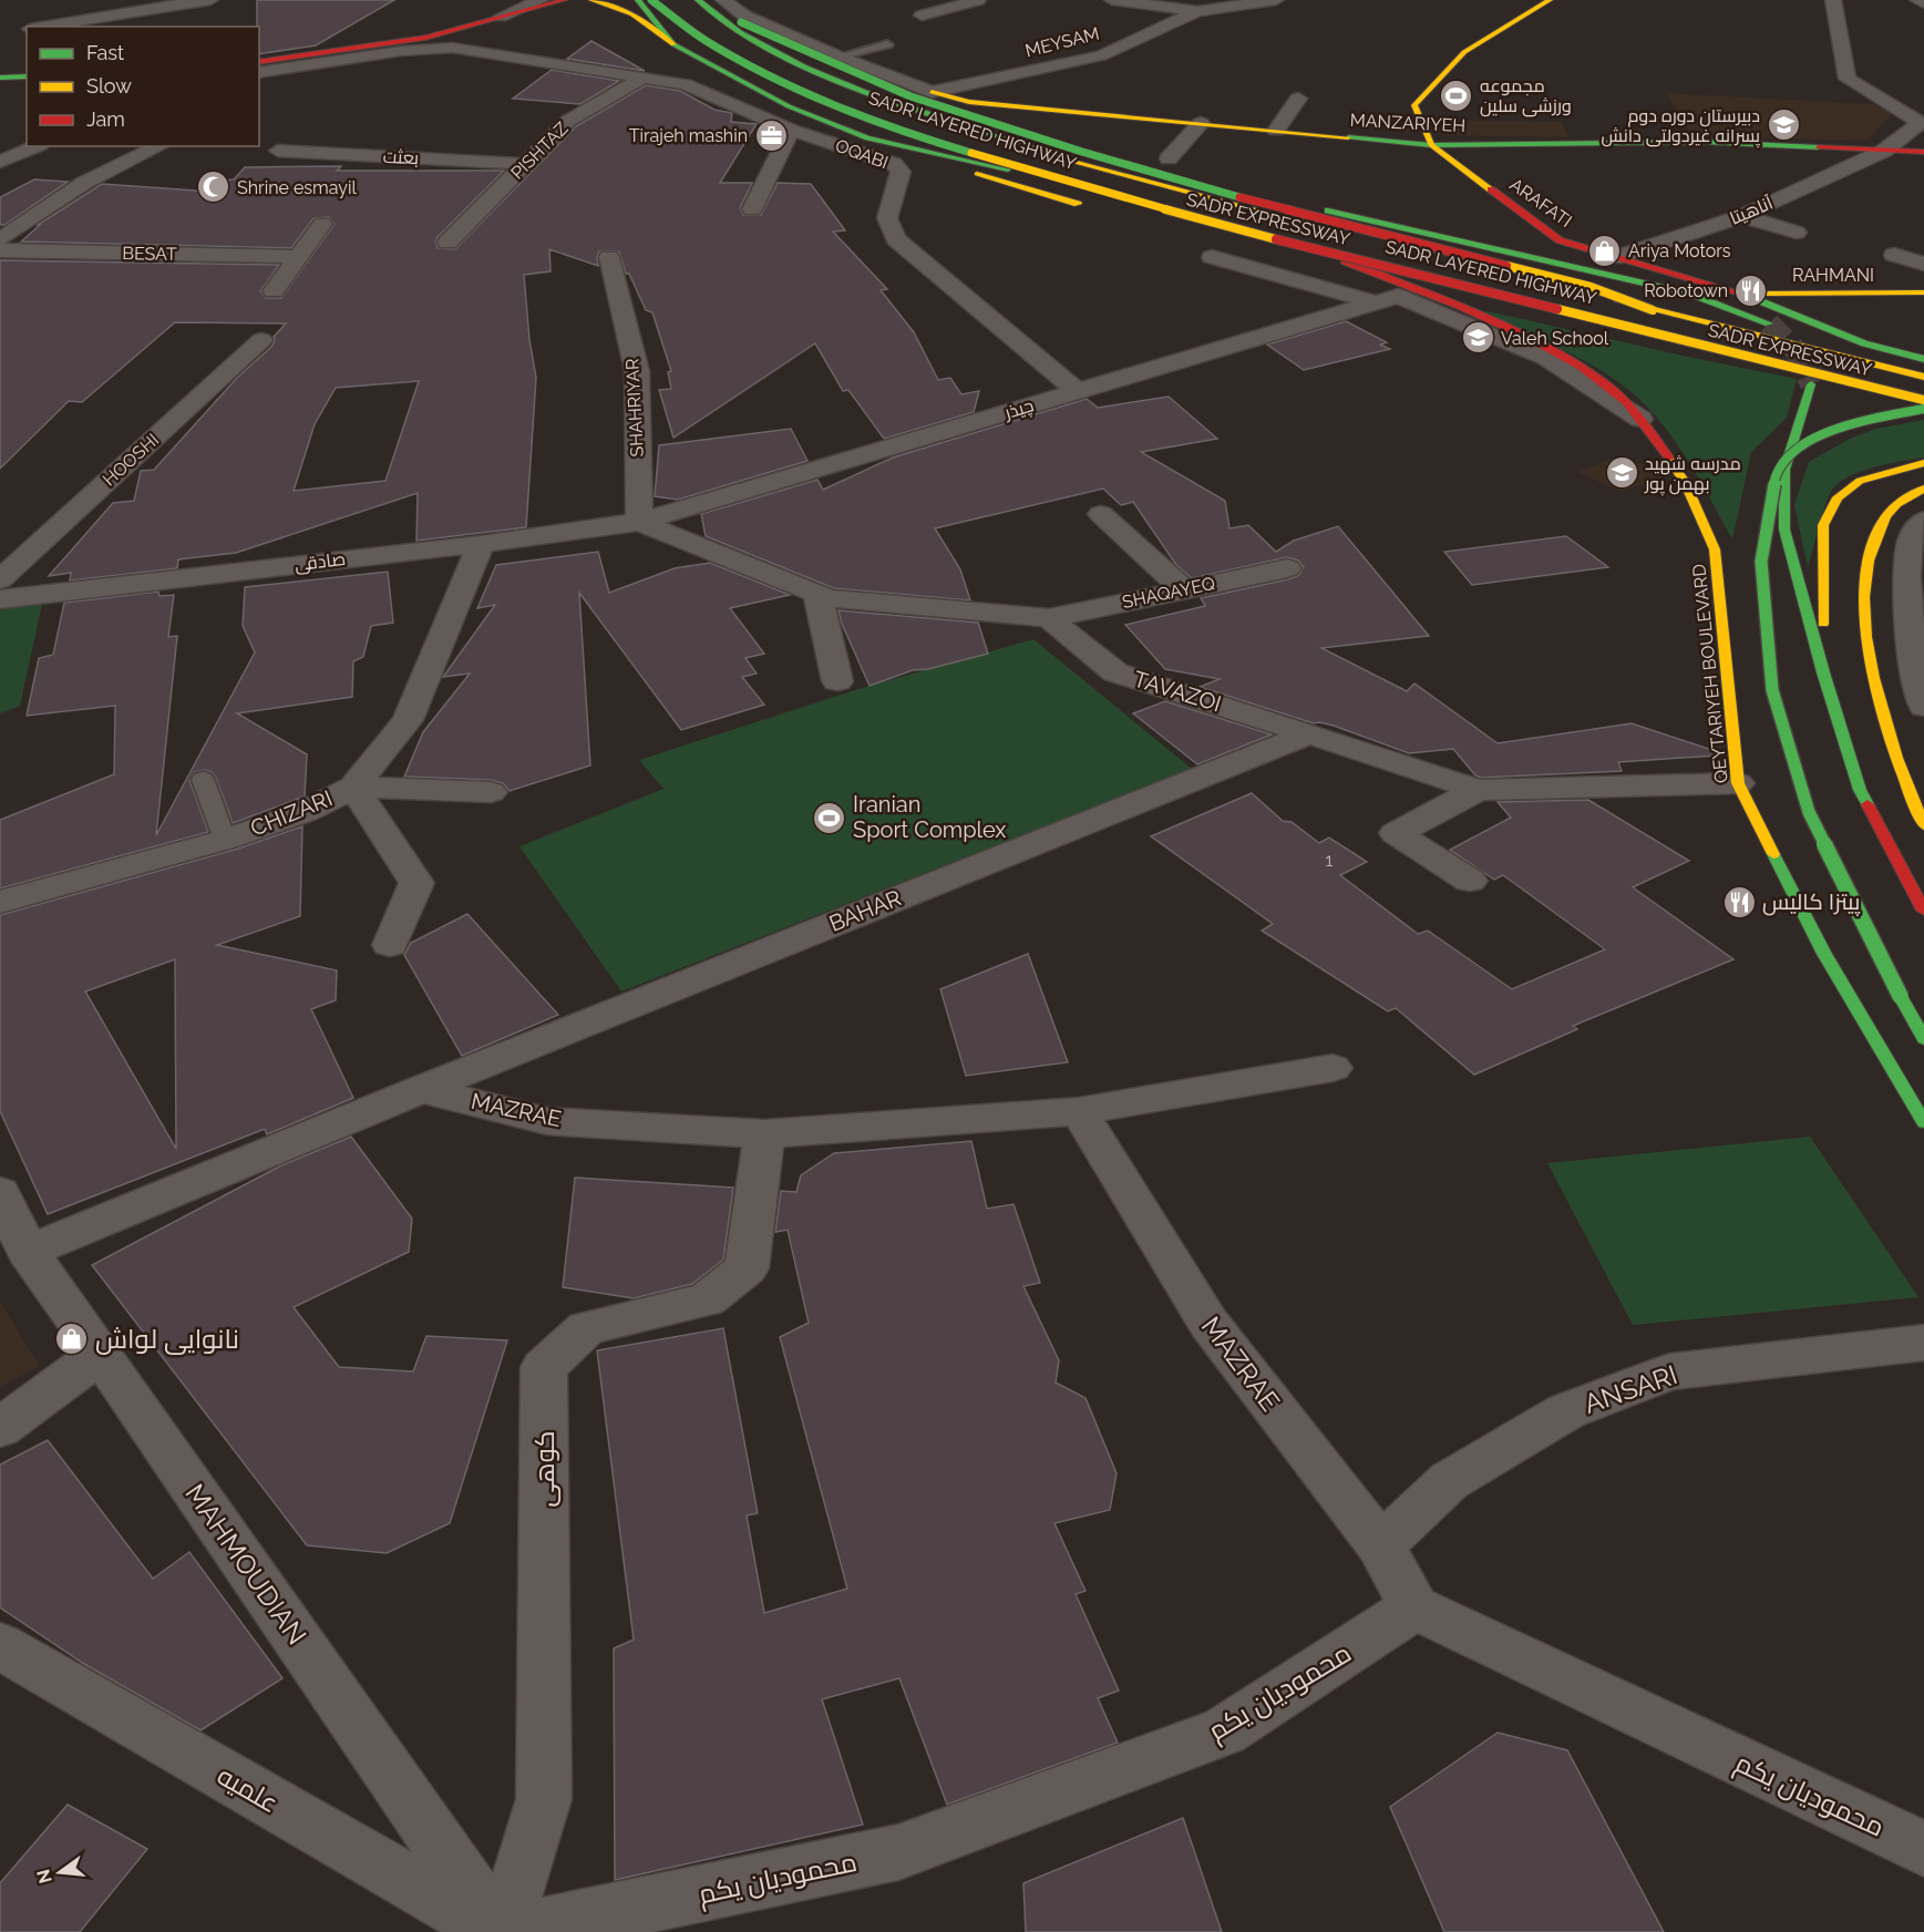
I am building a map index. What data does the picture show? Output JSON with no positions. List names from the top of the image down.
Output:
{
  "streets": {
    "main road": [
      "MANZARIYEH",
      "SADR LAYERED HIGHWAY",
      "ARAFATI",
      "SADR EXPRESSWAY",
      "RAHMANI",
      "QEYTARIYEH BOULEVARD"
    ],
    "street": [
      "MEYSAM",
      "PISHTAZ",
      "OQABI",
      "بعثت",
      "آناهیتا",
      "BESAT",
      "SHAHRIYAR",
      "چیذر",
      "HOOSHI",
      "صادقی",
      "SHAQAYEQ",
      "TAVAZOI",
      "CHIZARI",
      "BAHAR",
      "MAZRAE",
      "ANSARI",
      "کوهی",
      "MAHMOUDIAN",
      "محمودیان یکم",
      "علمیه"
    ]
  },
  "crossings": [
    ["MEYSAM", "MANZARIYEH"],
    ["MANZARIYEH", "ARAFATI"],
    ["MANZARIYEH", "آناهیتا"],
    ["SADR LAYERED HIGHWAY", "SADR EXPRESSWAY"],
    ["PISHTAZ", "OQABI"],
    ["PISHTAZ", "بعثت"],
    ["OQABI", "چیذر"],
    ["ARAFATI", "آناهیتا"],
    ["ARAFATI", "RAHMANI"],
    ["SADR EXPRESSWAY", "QEYTARIYEH BOULEVARD"],
    ["SHAHRIYAR", "چیذر"],
    ["SHAHRIYAR", "صادقی"],
    ["چیذر", "صادقی"],
    ["صادقی", "CHIZARI"],
    ["SHAQAYEQ", "TAVAZOI"],
    ["QEYTARIYEH BOULEVARD", "TAVAZOI"],
    ["TAVAZOI", "BAHAR"],
    ["BAHAR", "MAZRAE"],
    ["MAZRAE", "ANSARI"],
    ["MAZRAE", "کوهی"],
    ["MAZRAE", "محمودیان یکم"],
    ["کوهی", "MAHMOUDIAN"],
    ["کوهی", "علمیه"],
    ["MAHMOUDIAN", "علمیه"]
  ],
  "places": {
    "sports": ["مجموعه ورزشی سلین", "Iranian Sport Complex"],
    "school or university": ["دبیرستان دوره دوم پسرانه غیردولتی دانش", "Valeh School", "مدرسه شهید بهمن پور"],
    "office": ["Tirajeh mashin"],
    "mosque": ["Shrine esmayil"],
    "shop": ["Ariya Motors", "نانوایی لواش"],
    "restaurant": ["Robotown", "پیتزا کالیس"]
  },
  "house_numbers": ["1"],
  "legend": ["Fast", "Slow", "Jam"],
  "north": "left"
}
